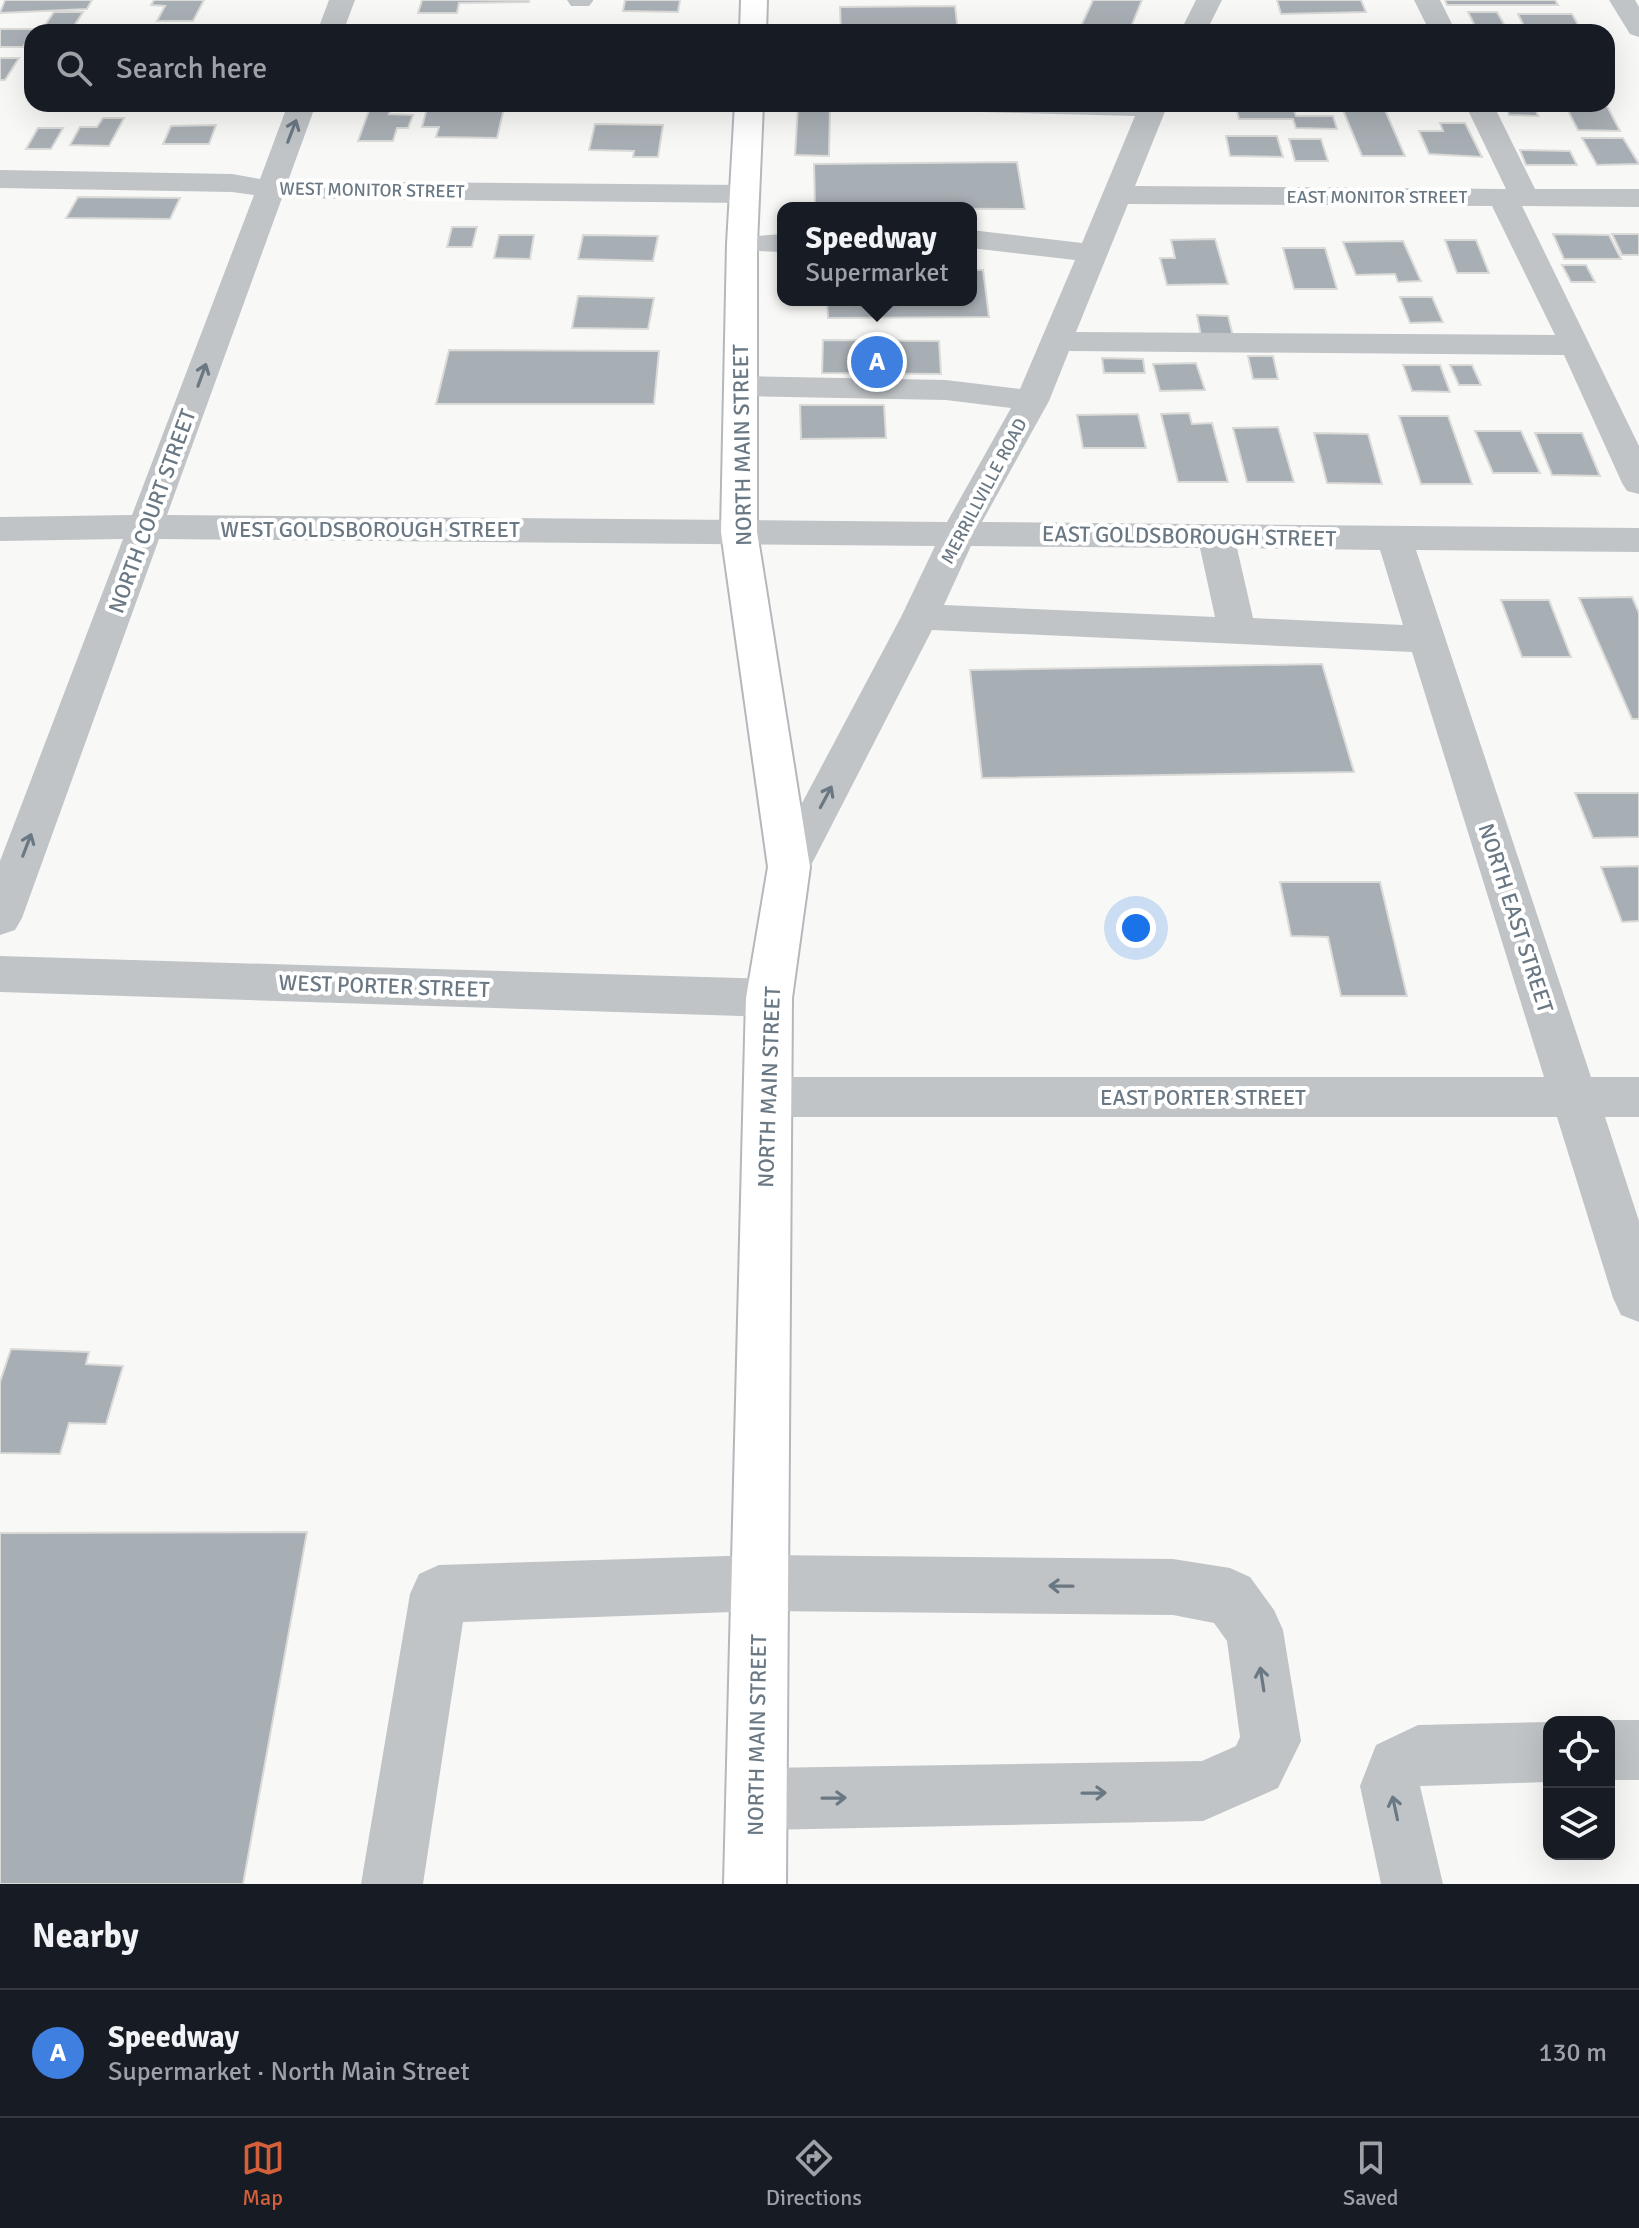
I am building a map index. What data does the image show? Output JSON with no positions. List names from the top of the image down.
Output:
{
  "streets": {
    "main road": ["NORTH MAIN STREET"],
    "street": [
      "WEST MONITOR STREET",
      "EAST MONITOR STREET",
      "MERRILLVILLE ROAD",
      "NORTH COURT STREET",
      "WEST GOLDSBOROUGH STREET",
      "EAST GOLDSBOROUGH STREET",
      "NORTH EAST STREET",
      "WEST PORTER STREET",
      "EAST PORTER STREET"
    ]
  },
  "crossings": [
    ["WEST MONITOR STREET", "NORTH MAIN STREET"],
    ["WEST MONITOR STREET", "NORTH COURT STREET"],
    ["EAST MONITOR STREET", "MERRILLVILLE ROAD"],
    ["NORTH MAIN STREET", "MERRILLVILLE ROAD"],
    ["NORTH MAIN STREET", "WEST GOLDSBOROUGH STREET"],
    ["NORTH MAIN STREET", "EAST GOLDSBOROUGH STREET"],
    ["NORTH MAIN STREET", "WEST PORTER STREET"],
    ["NORTH MAIN STREET", "EAST PORTER STREET"],
    ["MERRILLVILLE ROAD", "EAST GOLDSBOROUGH STREET"],
    ["NORTH COURT STREET", "WEST GOLDSBOROUGH STREET"],
    ["WEST GOLDSBOROUGH STREET", "EAST GOLDSBOROUGH STREET"],
    ["EAST GOLDSBOROUGH STREET", "NORTH EAST STREET"],
    ["NORTH EAST STREET", "EAST PORTER STREET"]
  ],
  "one_way": ["NORTH COURT STREET"],
  "page": {
    "search": "Search here",
    "popup": ["Speedway", "Supermarket"],
    "pins": "A",
    "heading": "Nearby",
    "list": [
      {
        "mark": "A",
        "name": "Speedway",
        "note": "Supermarket · North Main Street",
        "value": "130 m"
      }
    ],
    "nav": ["Map", "Directions", "Saved"]
  }
}
